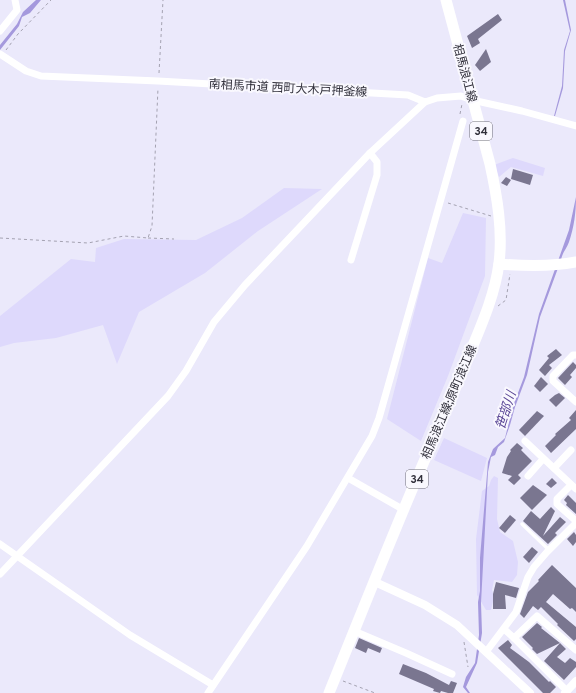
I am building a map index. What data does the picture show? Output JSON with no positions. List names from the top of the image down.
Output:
{
  "streets": {
    "main road": ["相馬浪江線", "34", "相馬浪江線;原町浪江線"],
    "street": ["南相馬市道 西町大木戸押釜線"]
  },
  "crossings": [
    ["相馬浪江線", "相馬浪江線;原町浪江線"]
  ],
  "water": ["笹部川"]
}
